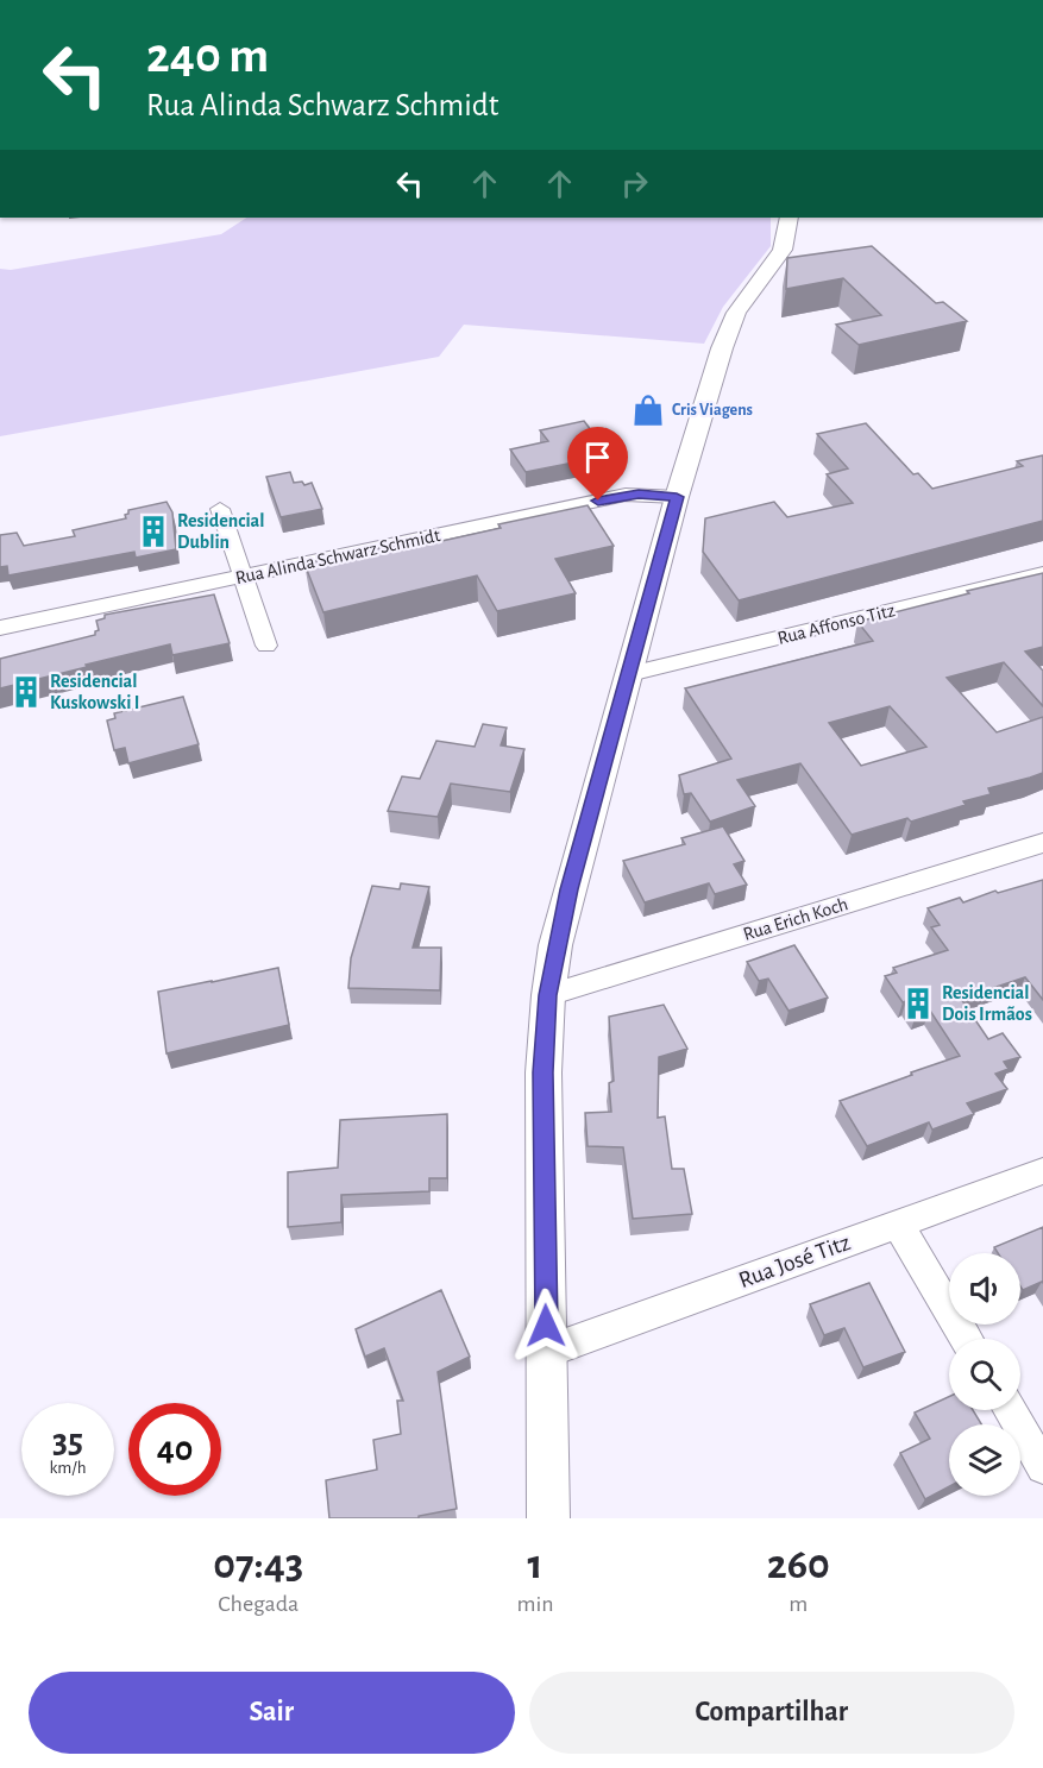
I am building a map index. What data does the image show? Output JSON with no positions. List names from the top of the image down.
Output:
{
  "streets": {
    "street": [
      "Rua Alinda Schwarz Schmidt",
      "Rua Affonso Titz",
      "Rua Erich Koch",
      "Rua José Titz"
    ]
  },
  "places": {
    "shop": ["Cris Viagens"],
    "building": ["Residencial Dublin", "Residencial Kuskowski I", "Residencial Dois Irmãos"]
  },
  "page": {
    "turn": ["240 m", "Rua Alinda Schwarz Schmidt"],
    "speed": "35 km/h",
    "limit": "40",
    "eta": [
      "07:43",
      "Chegada",
      "1",
      "min",
      "260",
      "m"
    ],
    "buttons": ["Sair", "Compartilhar"]
  }
}
